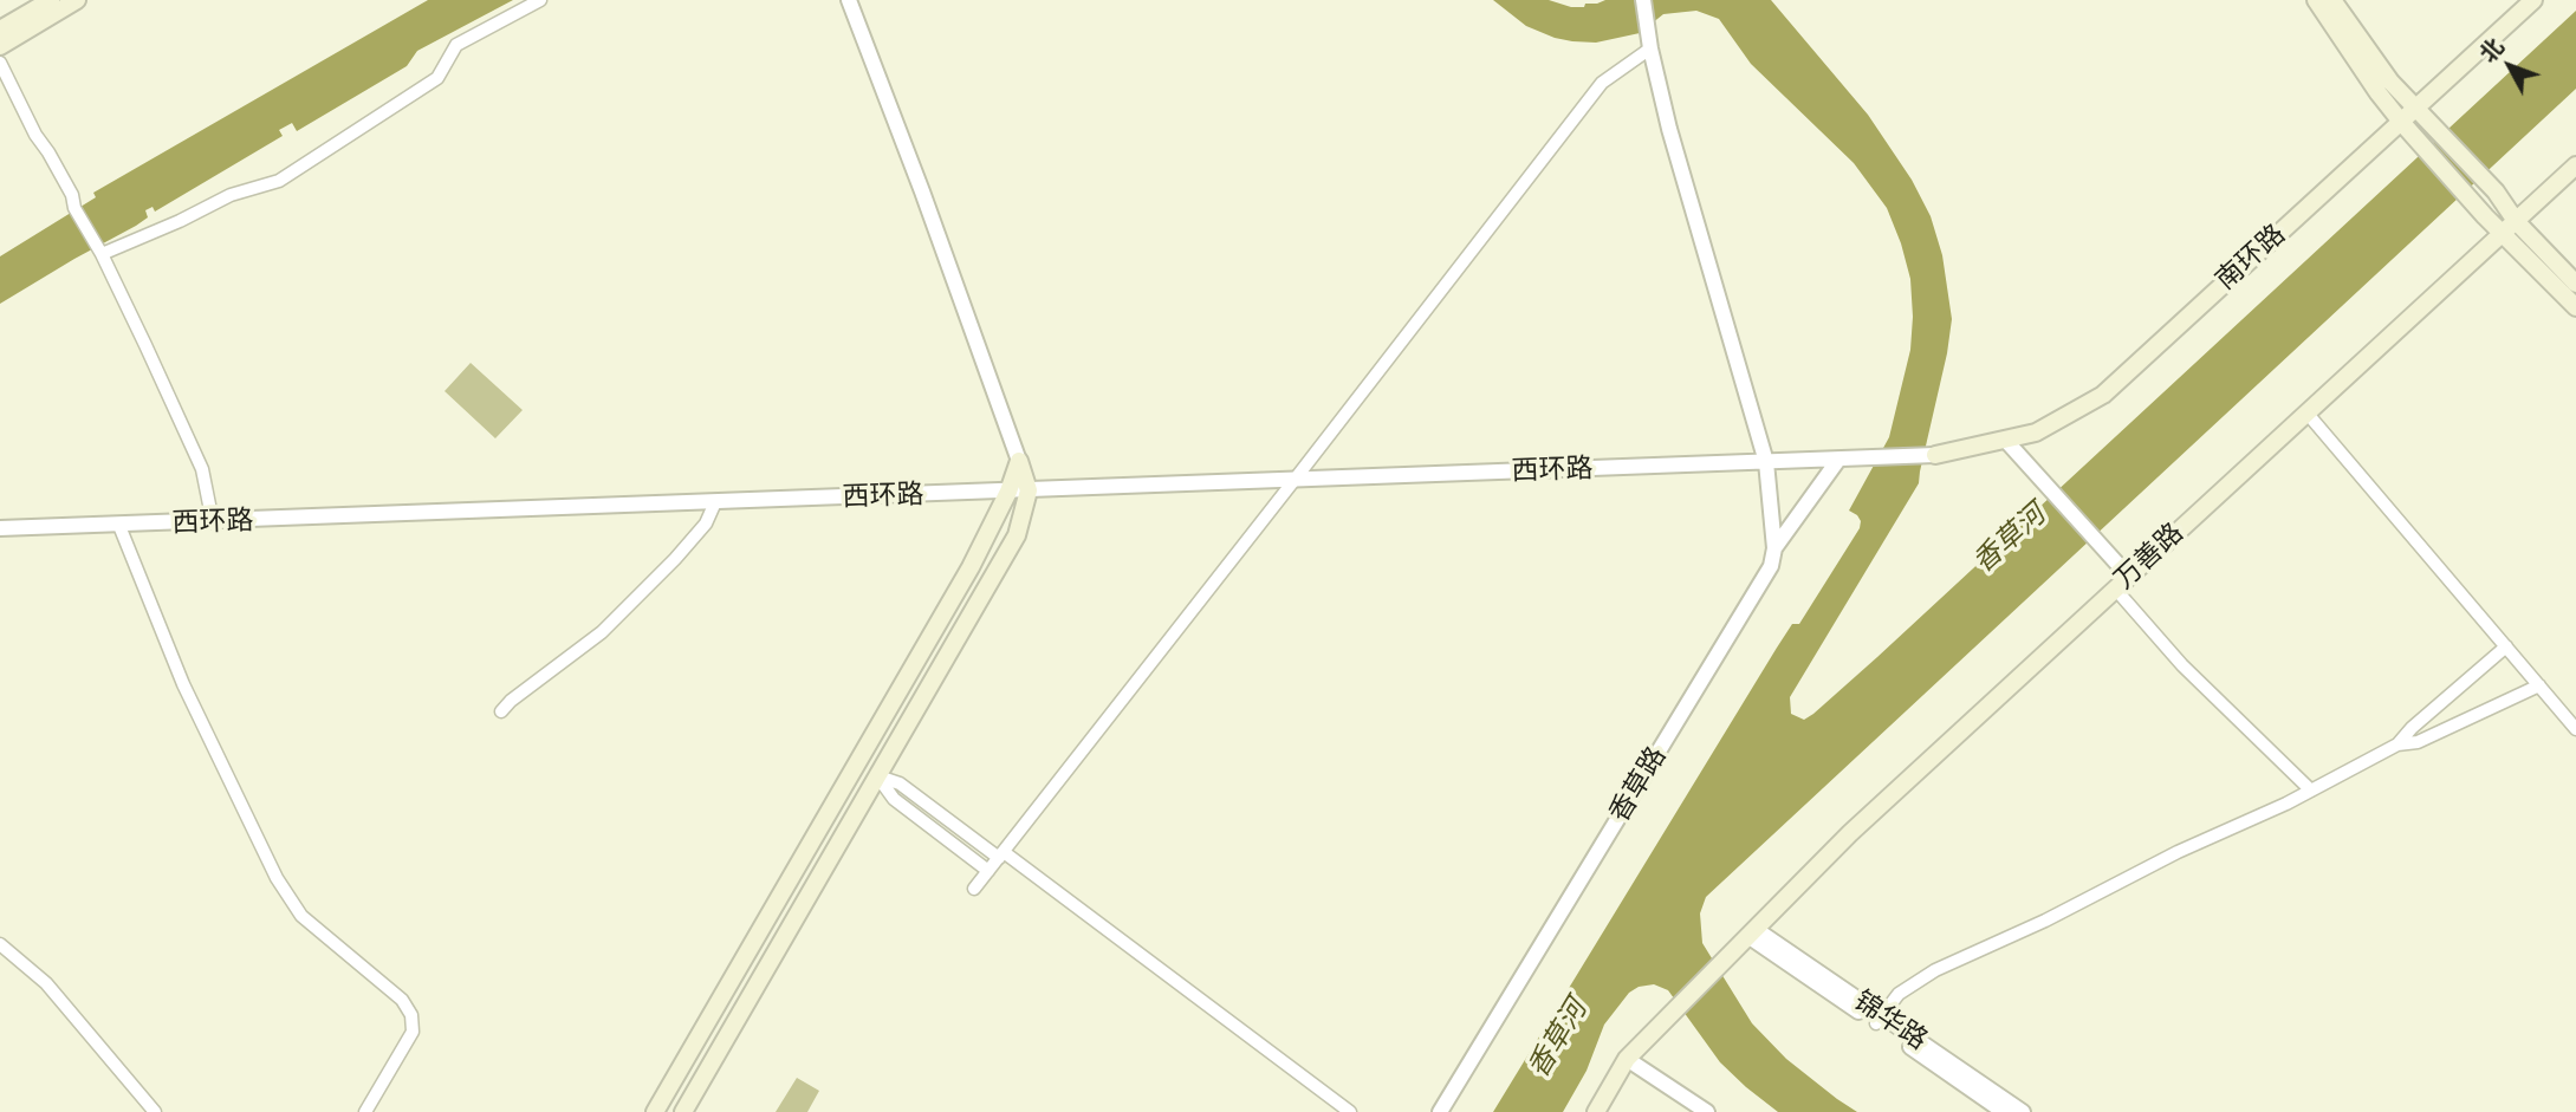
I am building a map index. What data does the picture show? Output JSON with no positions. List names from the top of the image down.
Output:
{
  "streets": {
    "main road": ["南环路", "万善路"],
    "street": ["西环路", "香草路", "锦华路"]
  },
  "crossings": [
    ["万善路", "锦华路"]
  ],
  "water": ["香草河"],
  "north": "top left"
}
